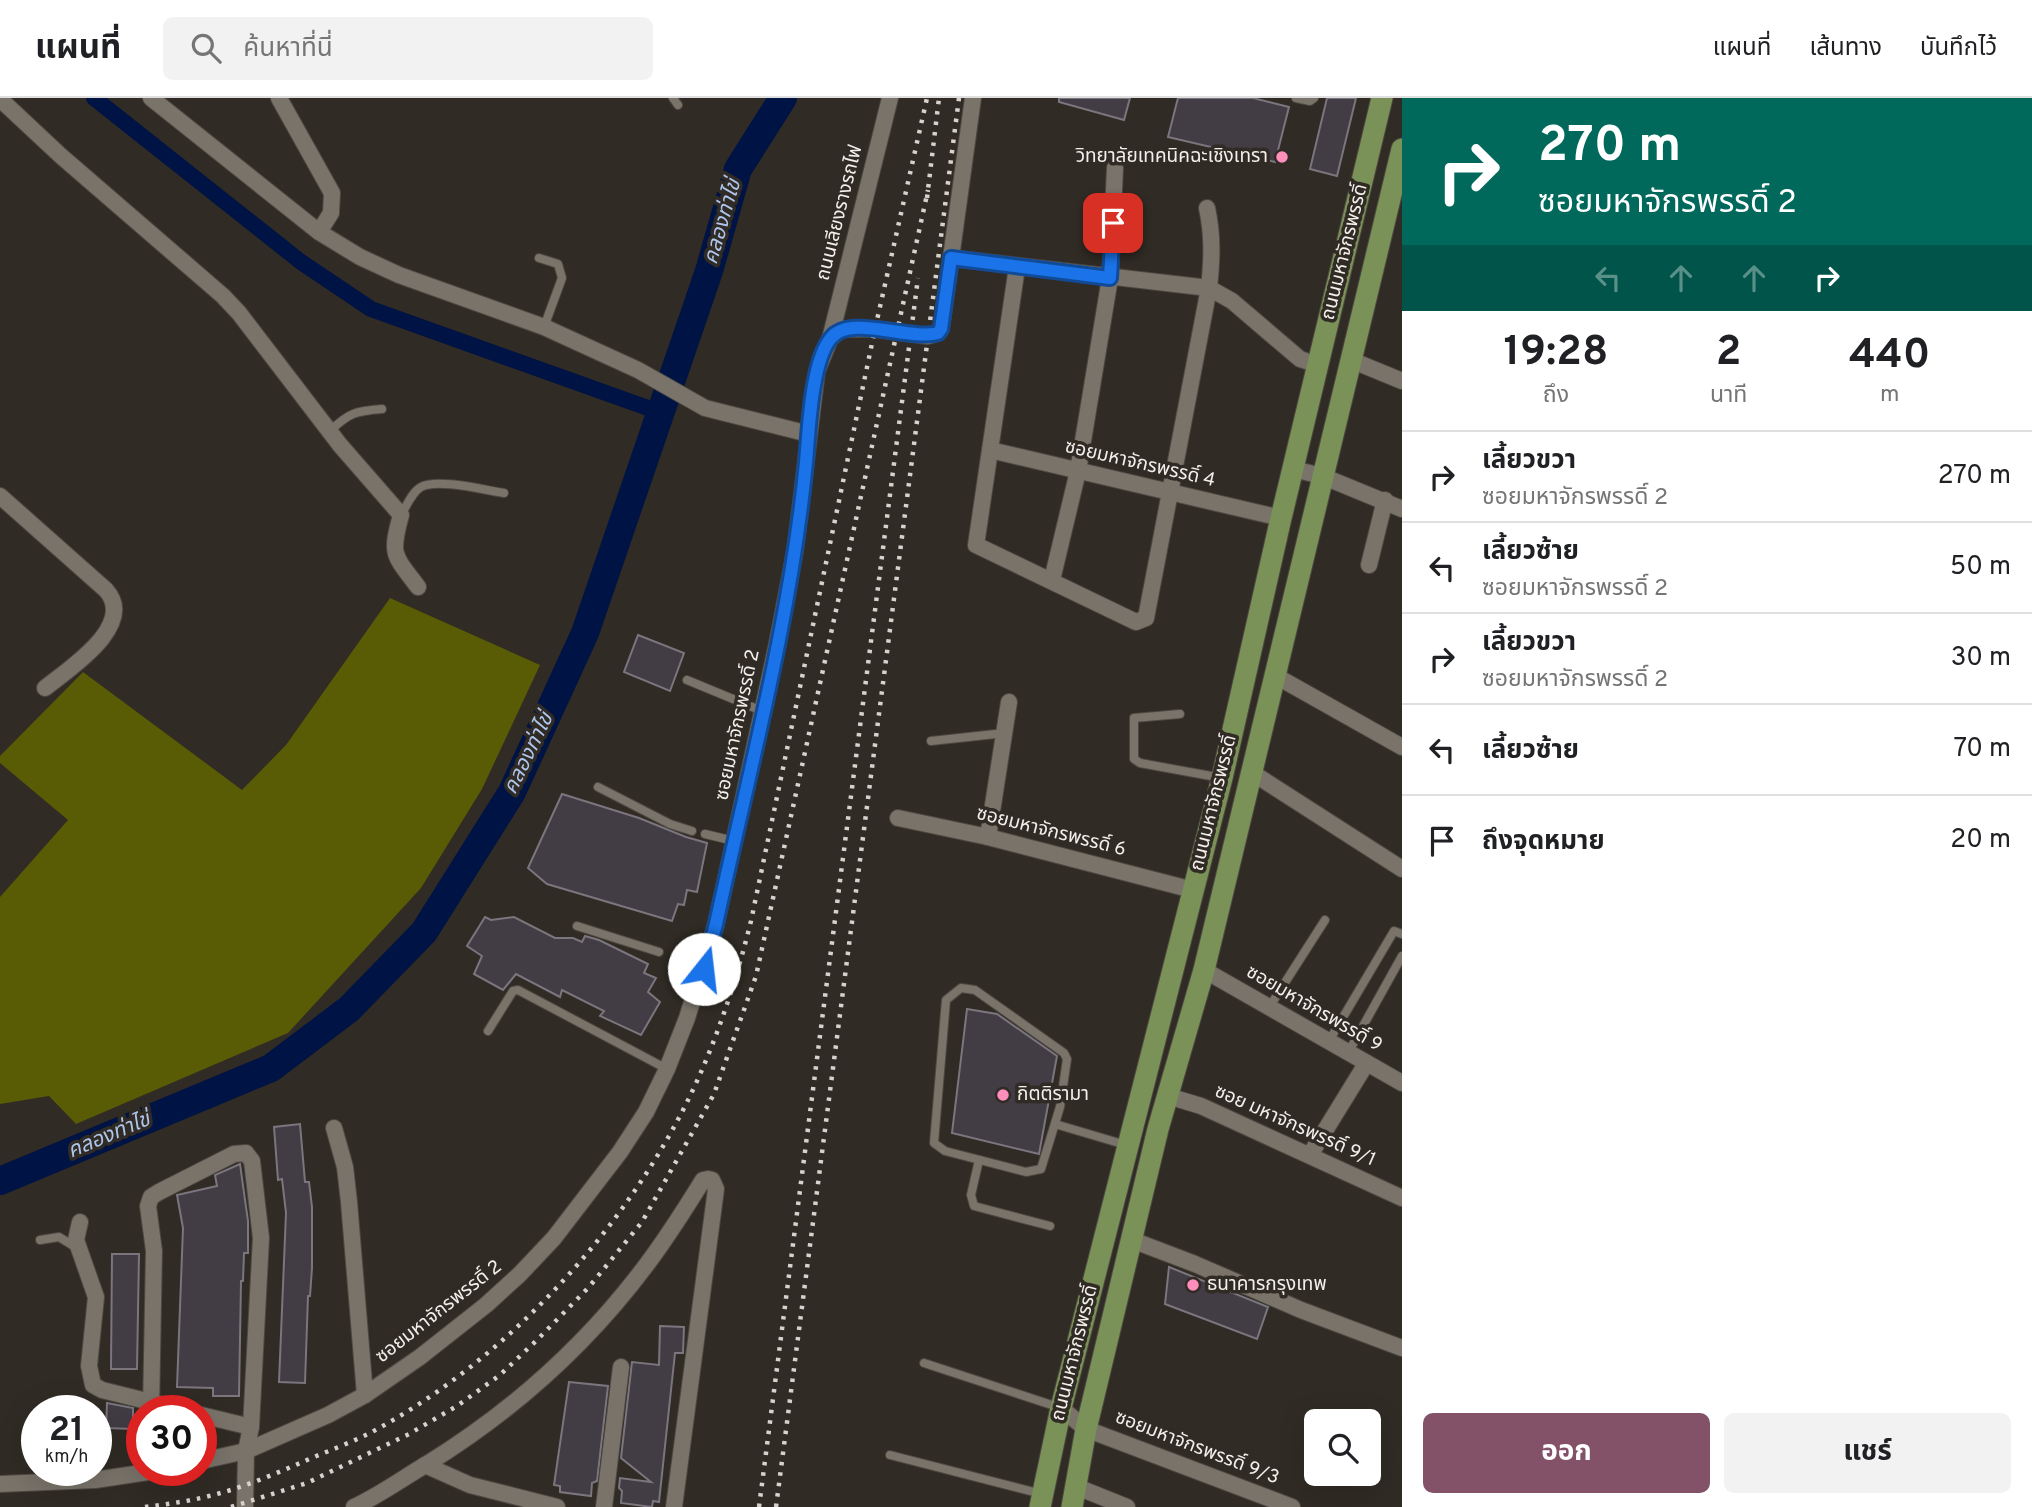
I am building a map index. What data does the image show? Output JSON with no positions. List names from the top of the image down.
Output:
{
  "streets": {
    "main road": ["ถนนมหาจักรพรรดิ์"],
    "street": [
      "ถนนเลียงรางรถไฟ",
      "ซอยมหาจักรพรรดิ์ 4",
      "ซอยมหาจักรพรรดิ์ 2",
      "ซอยมหาจักรพรรดิ์ 6",
      "ซอยมหาจักรพรรดิ์ 9",
      "ซอย มหาจักรพรรดิ์ 9/1",
      "ซอยมหาจักรพรรดิ์ 9/3"
    ]
  },
  "crossings": [
    ["ถนนเลียงรางรถไฟ", "ซอยมหาจักรพรรดิ์ 2"],
    ["ถนนมหาจักรพรรดิ์", "ซอยมหาจักรพรรดิ์ 4"],
    ["ถนนมหาจักรพรรดิ์", "ซอยมหาจักรพรรดิ์ 6"],
    ["ถนนมหาจักรพรรดิ์", "ซอยมหาจักรพรรดิ์ 9"],
    ["ถนนมหาจักรพรรดิ์", "ซอย มหาจักรพรรดิ์ 9/1"],
    ["ถนนมหาจักรพรรดิ์", "ซอยมหาจักรพรรดิ์ 9/3"]
  ],
  "water": ["คลองท่าไข่"],
  "places": ["วิทยาลัยเทคนิคฉะเชิงเทรา", "กิตติรามา", "ธนาคารกรุงเทพ"],
  "page": {
    "header": "แผนที่",
    "search": "ค้นหาที่นี่",
    "nav": ["แผนที่", "เส้นทาง", "บันทึกไว้"],
    "turn": ["270 m", "ซอยมหาจักรพรรดิ์ 2"],
    "eta": [
      "19:28",
      "ถึง",
      "2",
      "นาที",
      "440",
      "m"
    ],
    "list": [
      {
        "name": "เลี้ยวขวา",
        "note": "ซอยมหาจักรพรรดิ์ 2",
        "value": "270 m"
      },
      {
        "name": "เลี้ยวซ้าย",
        "note": "ซอยมหาจักรพรรดิ์ 2",
        "value": "50 m"
      },
      {
        "name": "เลี้ยวขวา",
        "note": "ซอยมหาจักรพรรดิ์ 2",
        "value": "30 m"
      },
      {
        "name": "เลี้ยวซ้าย",
        "value": "70 m"
      },
      {
        "name": "ถึงจุดหมาย",
        "value": "20 m"
      }
    ],
    "speed": "21 km/h",
    "limit": "30",
    "buttons": ["ออก", "แชร์"]
  }
}
